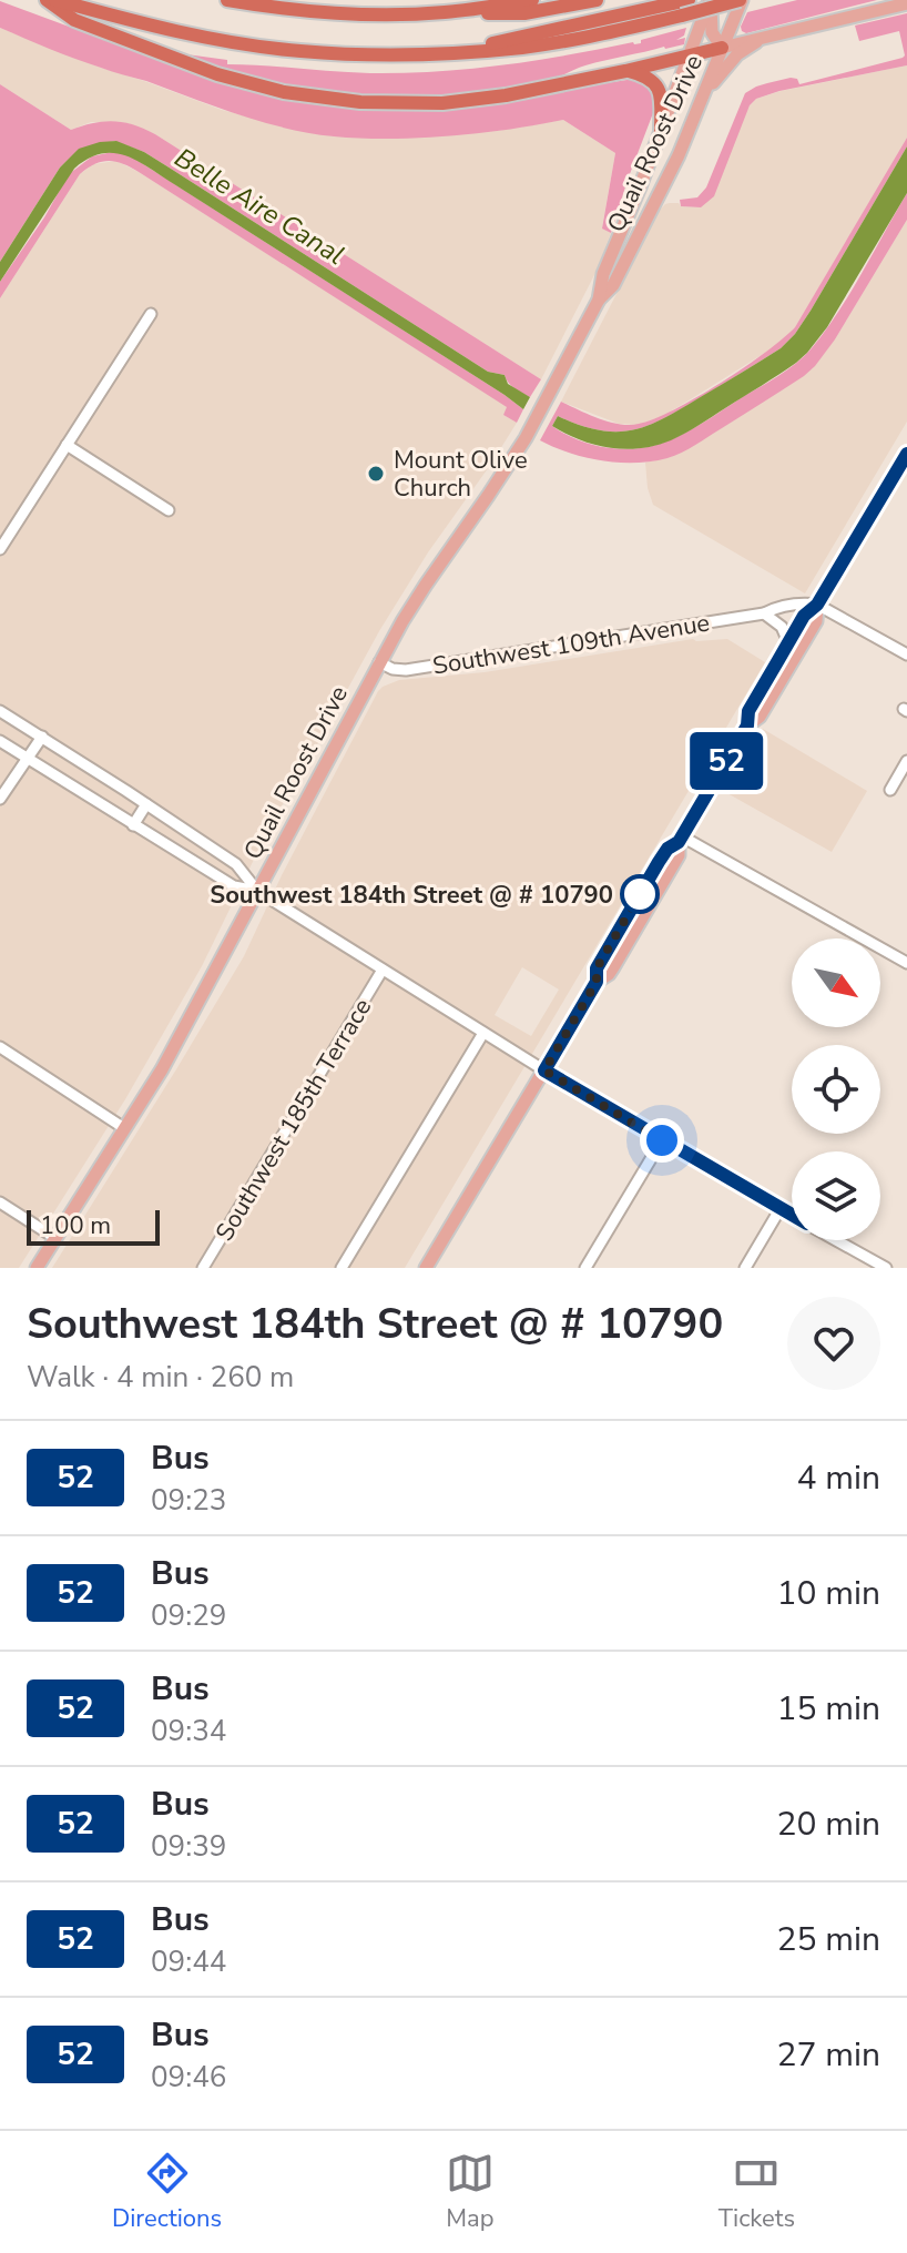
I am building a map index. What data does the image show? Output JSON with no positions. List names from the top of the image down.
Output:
{
  "streets": {
    "main road": ["Quail Roost Drive"],
    "street": ["Southwest 109th Avenue", "Southwest 185th Terrace"]
  },
  "crossings": [
    ["Quail Roost Drive", "Southwest 109th Avenue"]
  ],
  "water": ["Belle Aire Canal"],
  "places": ["Mount Olive Church", "Southwest 184th Street @ # 10790"],
  "lines": ["bus line 52"],
  "scale_bar": "100 m",
  "north": "bottom right",
  "page": {
    "on_map": "52",
    "scale": "100 m",
    "heading": ["Southwest 184th Street @ # 10790", "Walk · 4 min · 260 m"],
    "list": [
      {
        "mark": "52",
        "name": "Bus",
        "note": "09:23",
        "value": "4 min"
      },
      {
        "mark": "52",
        "name": "Bus",
        "note": "09:29",
        "value": "10 min"
      },
      {
        "mark": "52",
        "name": "Bus",
        "note": "09:34",
        "value": "15 min"
      },
      {
        "mark": "52",
        "name": "Bus",
        "note": "09:39",
        "value": "20 min"
      },
      {
        "mark": "52",
        "name": "Bus",
        "note": "09:44",
        "value": "25 min"
      },
      {
        "mark": "52",
        "name": "Bus",
        "note": "09:46",
        "value": "27 min"
      }
    ],
    "tabs": ["Directions", "Map", "Tickets"]
  }
}
